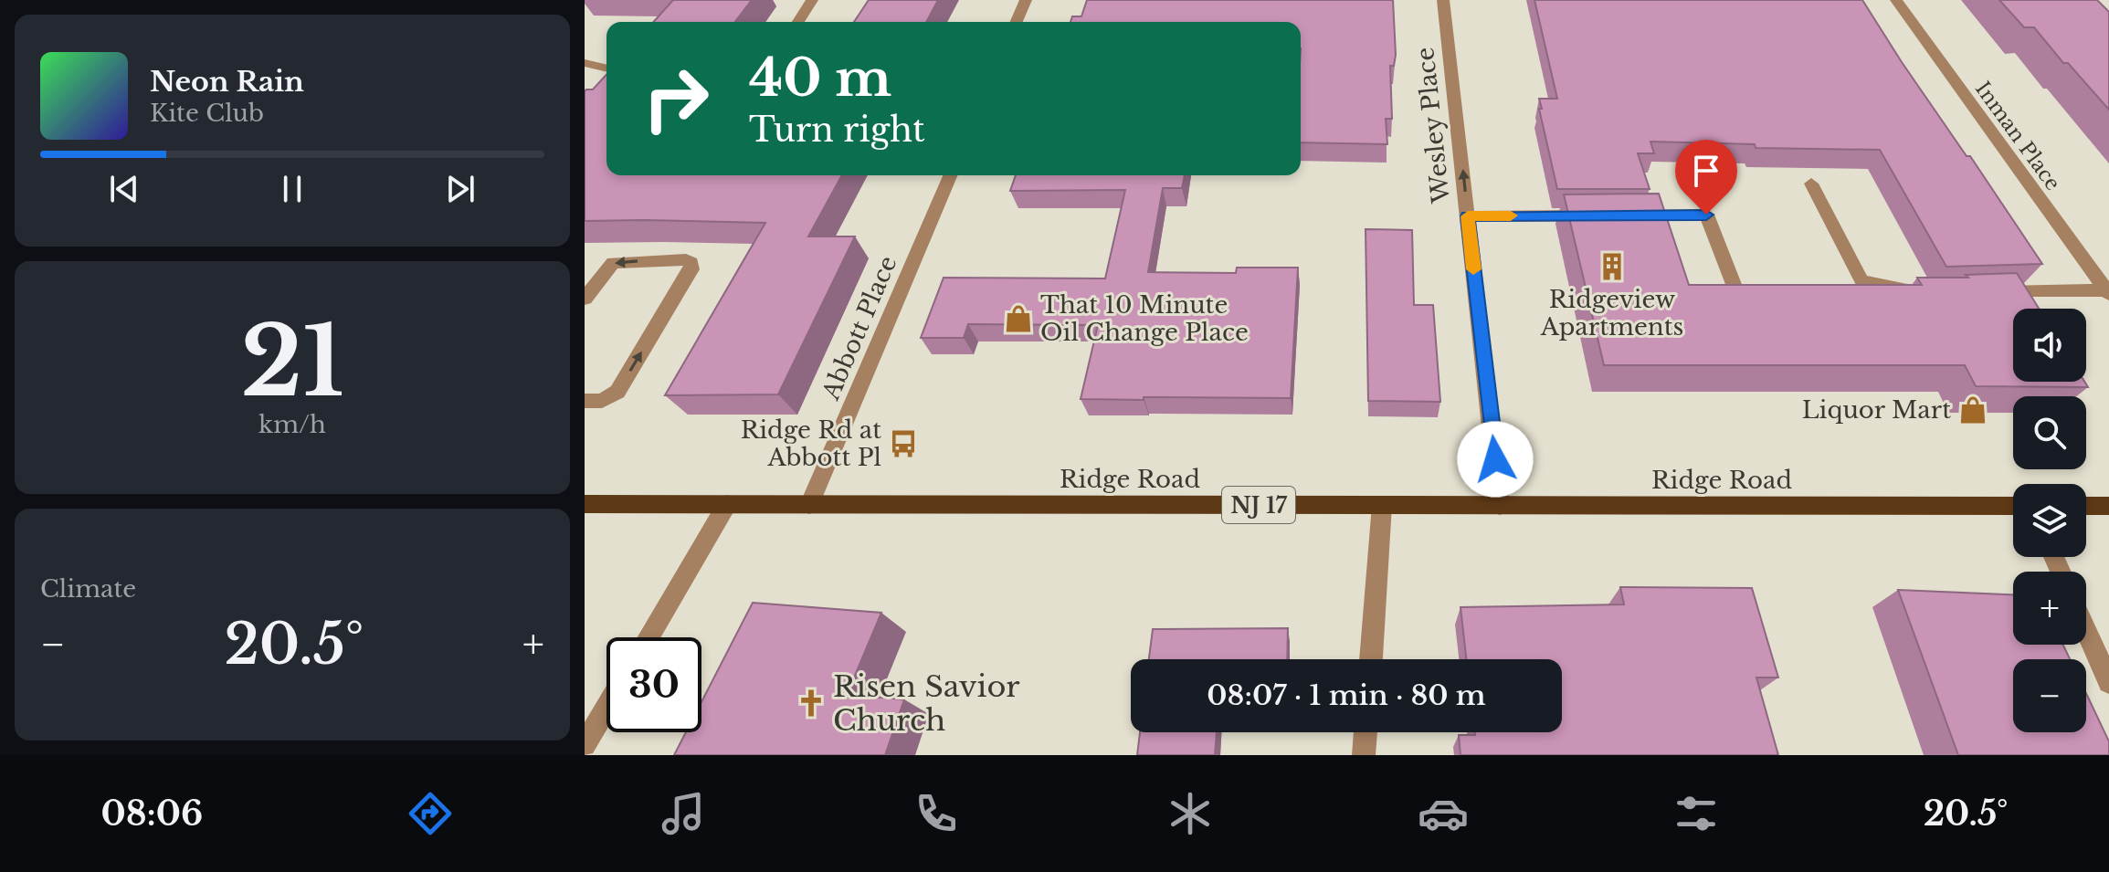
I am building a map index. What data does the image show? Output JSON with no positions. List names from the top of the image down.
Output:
{
  "streets": {
    "main road": ["Ridge Road", "NJ 17"],
    "street": ["Wesley Place", "Inman Place", "Abbott Place"]
  },
  "crossings": [
    ["Wesley Place", "Ridge Road"],
    ["Abbott Place", "Ridge Road"]
  ],
  "one_way": ["Wesley Place"],
  "places": {
    "building": ["Ridgeview Apartments"],
    "shop": ["That 10 Minute Oil Change Place", "Liquor Mart"],
    "bus stop": ["Ridge Rd at Abbott Pl"],
    "church": ["Risen Savior Church"]
  },
  "page": {
    "turn": ["40 m", "Turn right"],
    "song": ["Neon Rain", "Kite Club"],
    "tile": [
      ["21", "km/h"],
      "Climate"
    ],
    "map_buttons": ["+", "−"],
    "heat": ["−", "20.5°", "+"],
    "limit": "30",
    "trip": "08:07 · 1 min · 80 m",
    "tabs": ["08:06", "20.5°"]
  }
}
